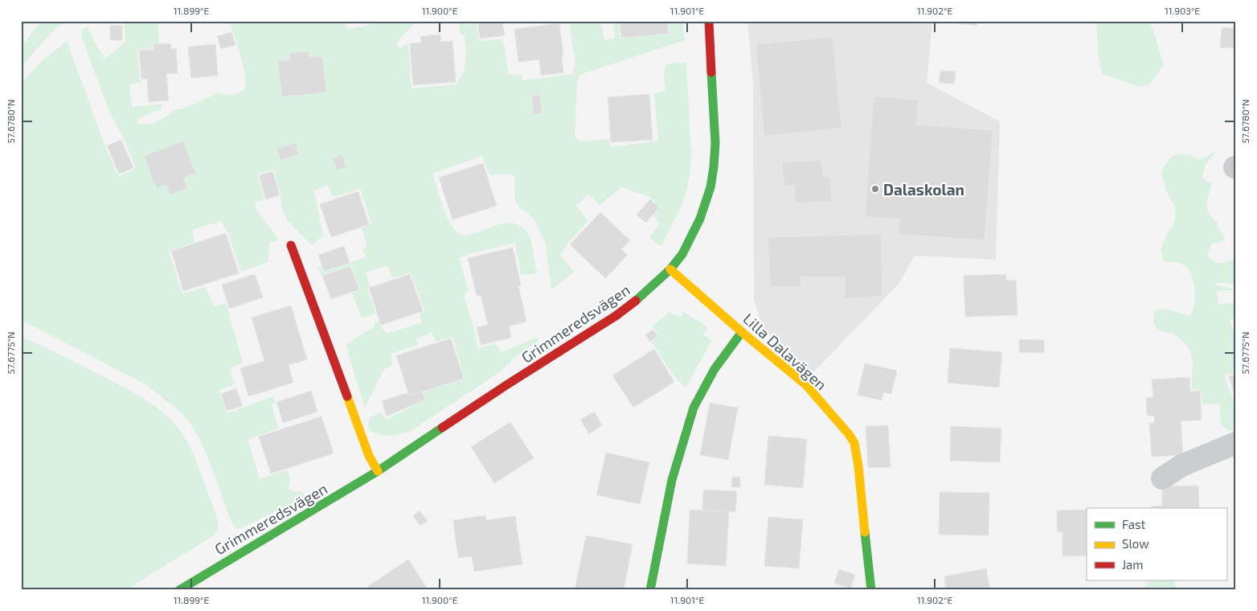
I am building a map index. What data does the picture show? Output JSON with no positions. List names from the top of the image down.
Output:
{
  "streets": {
    "street": ["Grimmeredsvägen", "Lilla Dalavägen"]
  },
  "crossings": [
    ["Grimmeredsvägen", "Lilla Dalavägen"]
  ],
  "places": ["Dalaskolan"],
  "legend": ["Fast", "Slow", "Jam"],
  "coordinates": [
    "11.899°E",
    "11.900°E",
    "11.901°E",
    "11.902°E",
    "11.903°E",
    "57.6780°N",
    "57.6775°N"
  ]
}
